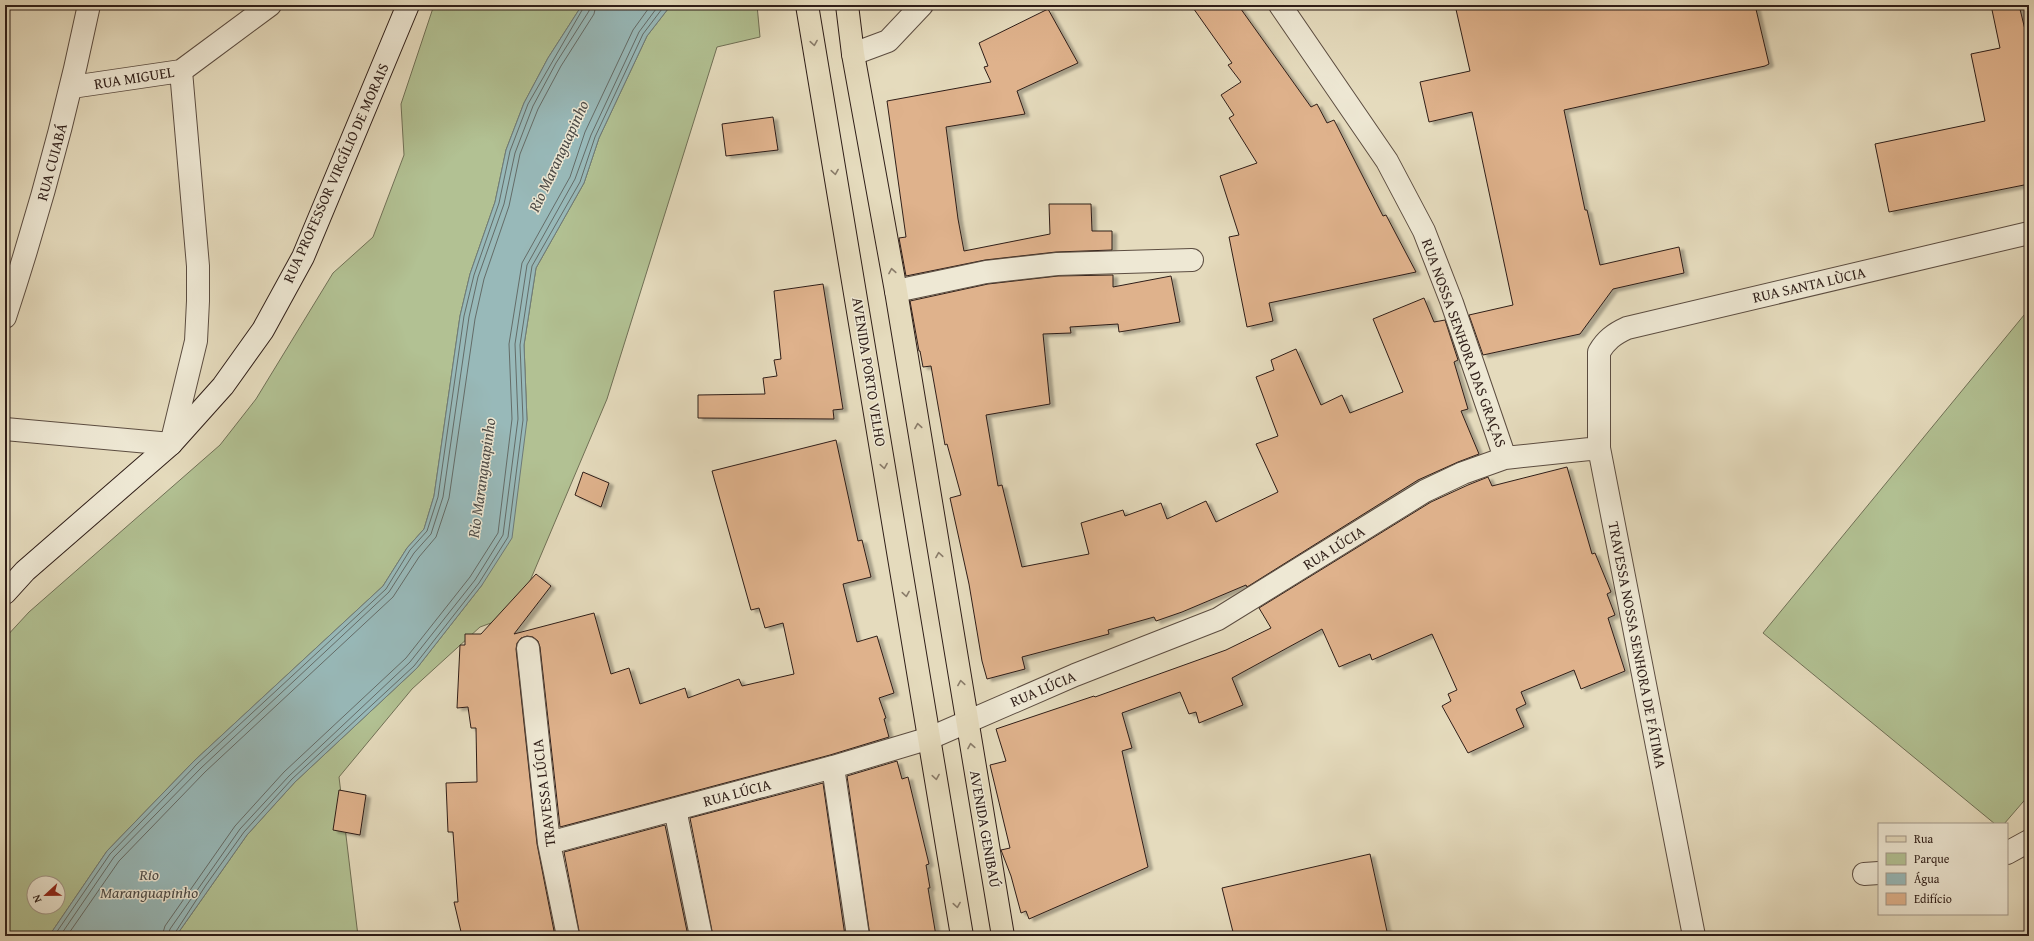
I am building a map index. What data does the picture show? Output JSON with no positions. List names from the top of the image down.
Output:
{
  "streets": {
    "main road": ["AVENIDA PORTO VELHO", "AVENIDA GENIBAÚ"],
    "street": [
      "RUA MIGUEL",
      "RUA CUIABÁ",
      "RUA PROFESSOR VIRGÍLIO DE MORAIS",
      "RUA SANTA LÙCIA",
      "RUA NOSSA SENHORA DAS GRAÇAS",
      "RUA LÚCIA",
      "TRAVESSA NOSSA SENHORA DE FÁTIMA",
      "TRAVESSA LÚCIA"
    ]
  },
  "crossings": [
    ["RUA MIGUEL", "RUA CUIABÁ"],
    ["RUA SANTA LÙCIA", "TRAVESSA NOSSA SENHORA DE FÁTIMA"],
    ["RUA NOSSA SENHORA DAS GRAÇAS", "RUA LÚCIA"],
    ["AVENIDA PORTO VELHO", "RUA LÚCIA"],
    ["RUA LÚCIA", "TRAVESSA LÚCIA"],
    ["RUA LÚCIA", "AVENIDA GENIBAÚ"]
  ],
  "water": ["Rio Maranguapinho"],
  "legend": [
    "Rua",
    "Parque",
    "Água",
    "Edifício"
  ],
  "north": "left"
}
